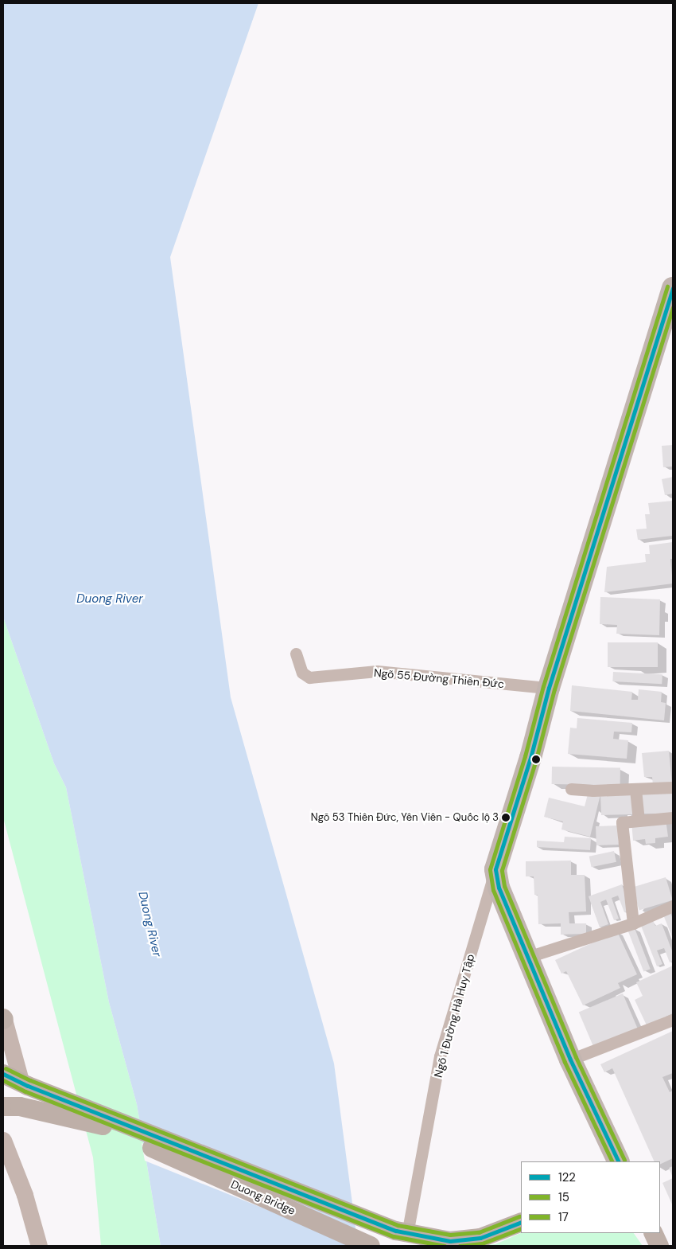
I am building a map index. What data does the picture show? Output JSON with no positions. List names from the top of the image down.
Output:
{
  "streets": {
    "main road": ["Duong Bridge"],
    "street": ["Ngõ 55 Đường Thiên Đức", "Ngõ 1 Đường Hà Huy Tập"]
  },
  "crossings": [
    ["Ngõ 1 Đường Hà Huy Tập", "Duong Bridge"]
  ],
  "water": ["Duong River"],
  "places": ["Ngõ 53 Thiên Đức, Yên Viên - Quốc lộ 3"],
  "lines": ["transit line 17", "transit line 122", "transit line 15"],
  "legend": ["122", "15", "17"]
}
